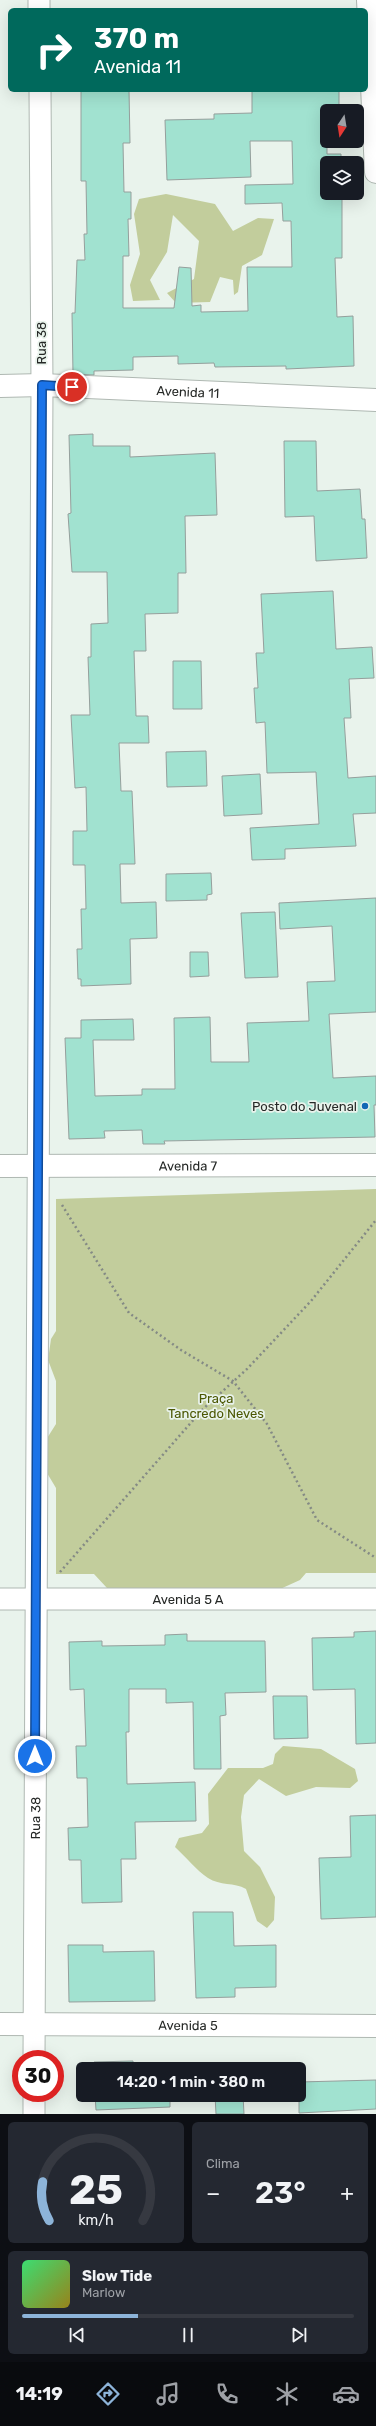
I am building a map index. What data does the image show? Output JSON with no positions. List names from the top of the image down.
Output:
{
  "streets": {
    "street": [
      "Rua 38",
      "Avenida 11",
      "Avenida 7",
      "Avenida 5 A",
      "Avenida 5"
    ]
  },
  "crossings": [
    ["Rua 38", "Avenida 11"],
    ["Rua 38", "Avenida 7"],
    ["Rua 38", "Avenida 5 A"],
    ["Rua 38", "Avenida 5"]
  ],
  "parks": ["Praça Tancredo Neves"],
  "places": ["Posto do Juvenal"],
  "north": "bottom",
  "page": {
    "turn": ["370 m", "Avenida 11"],
    "limit": "30",
    "trip": "14:20 · 1 min · 380 m",
    "tile": "Clima",
    "heat": ["−", "23°", "+"],
    "song": ["Slow Tide", "Marlow"],
    "tabs": "14:19",
    "gauge": ["25", "km/h"]
  }
}
